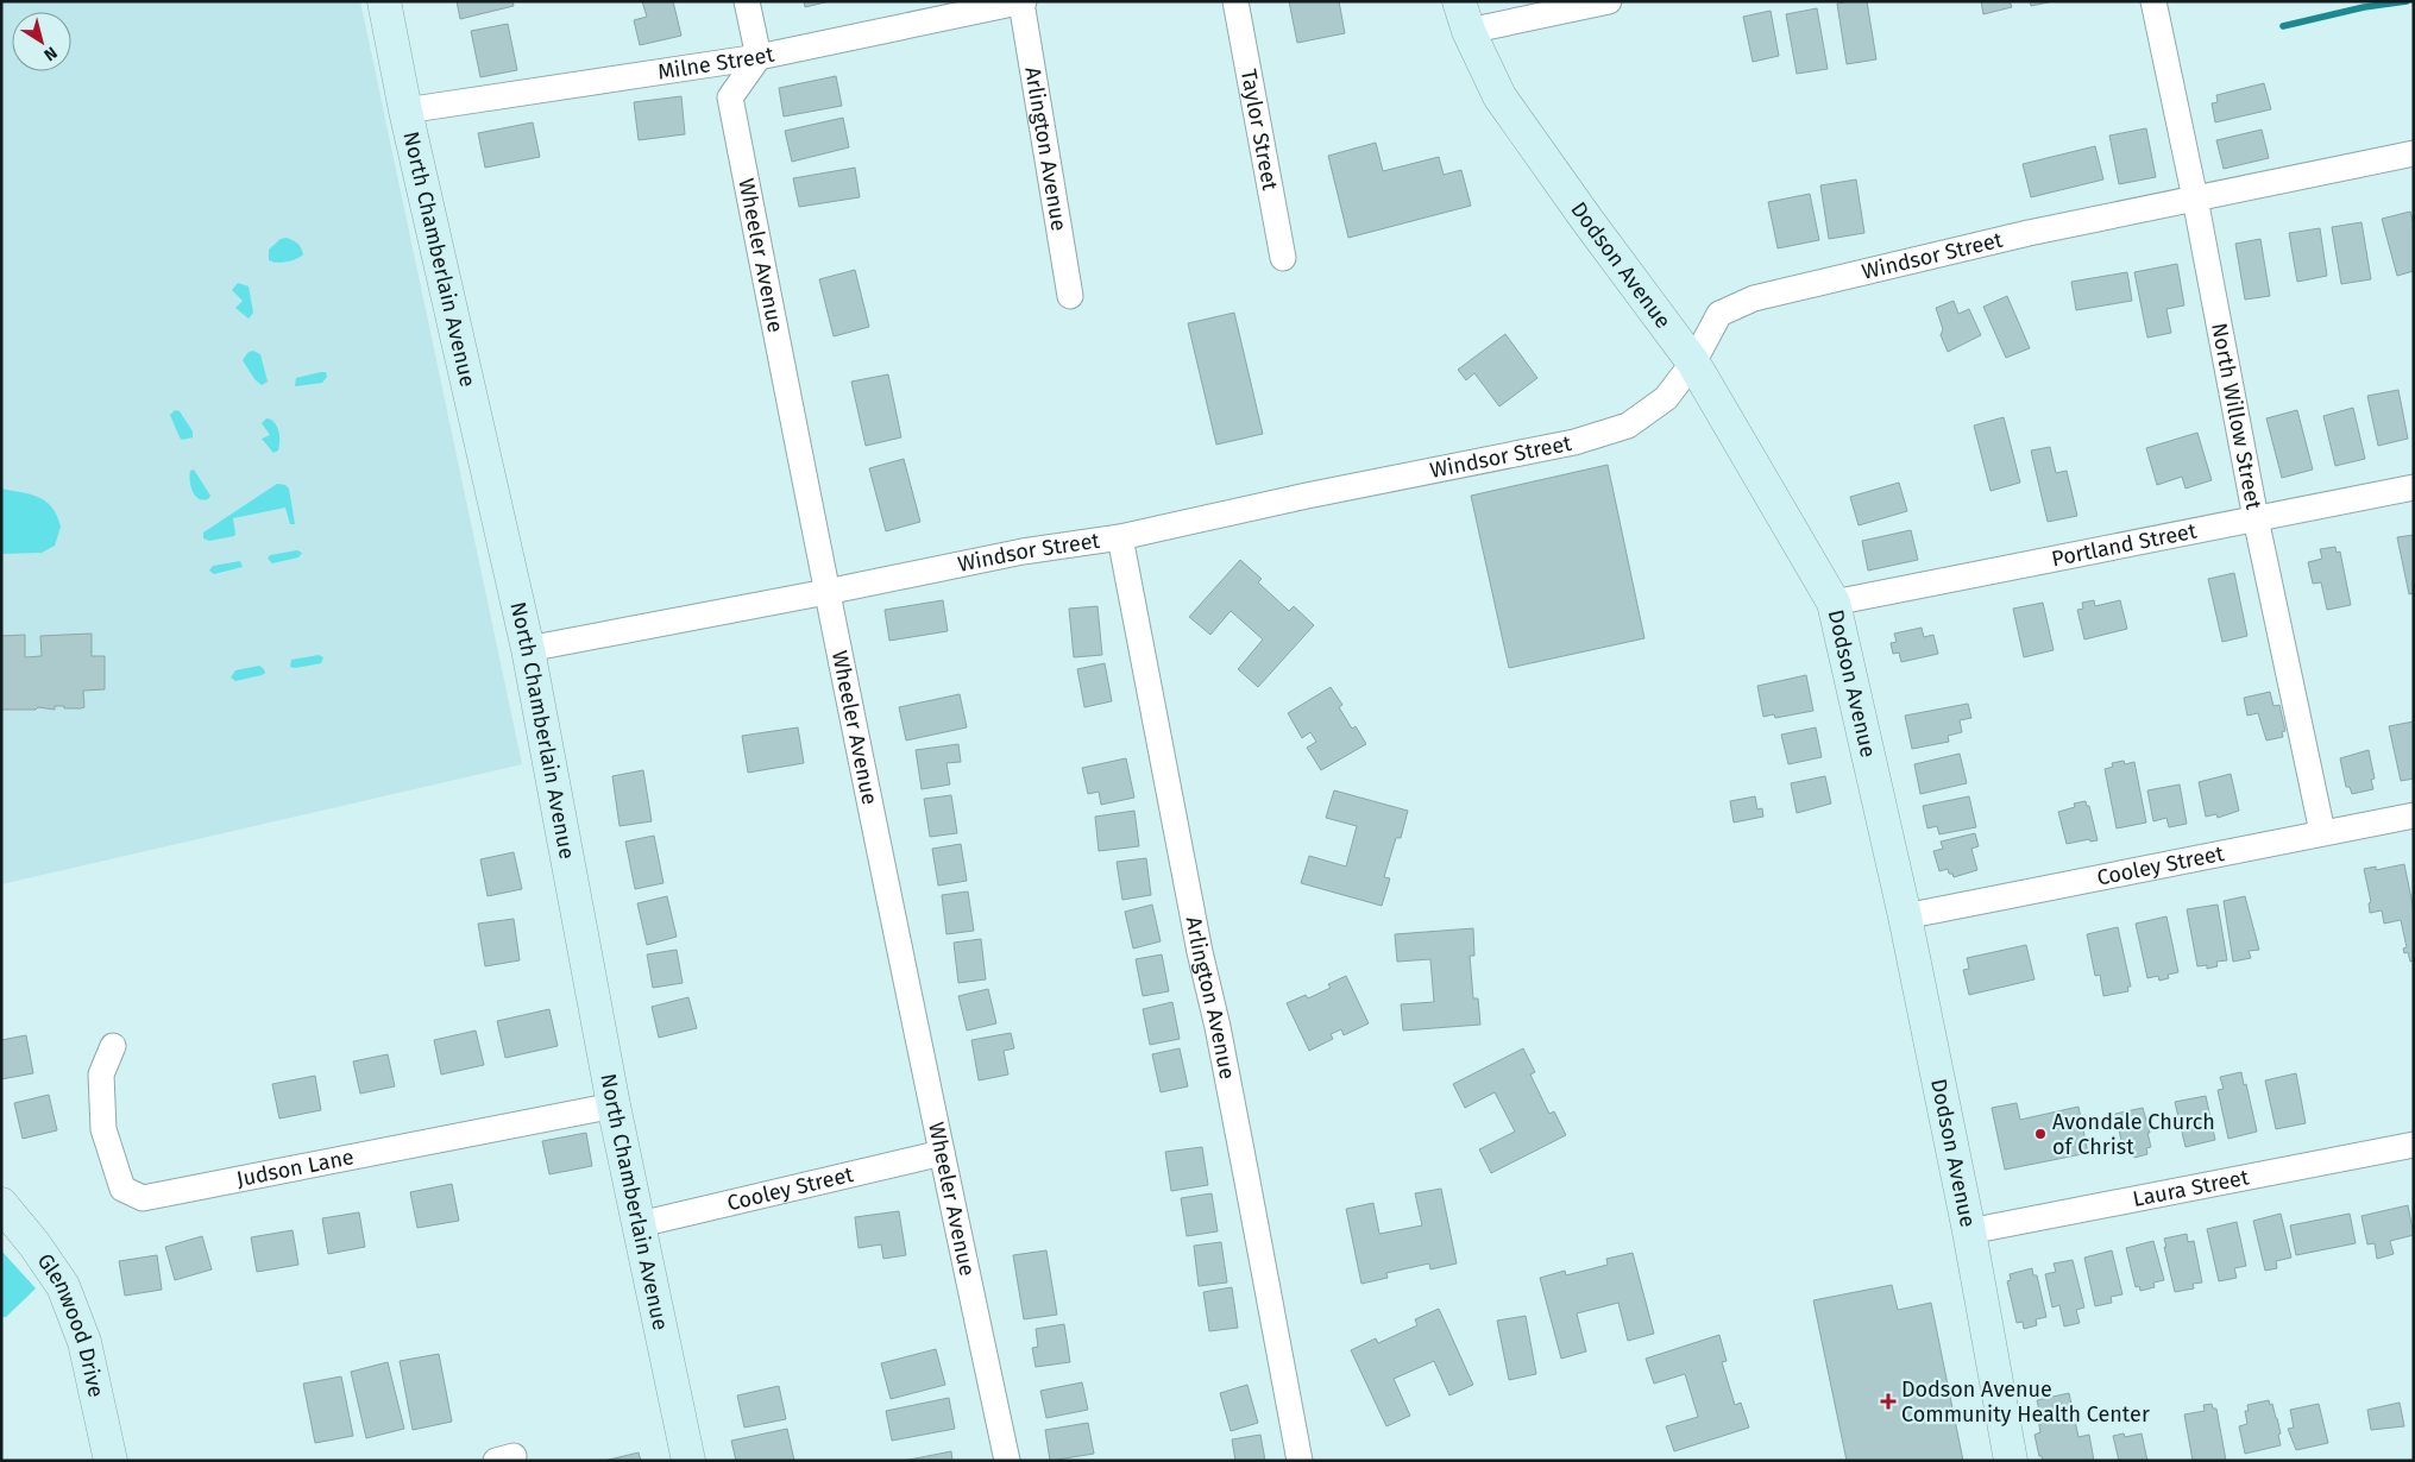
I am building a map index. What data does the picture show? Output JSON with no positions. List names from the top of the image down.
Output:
{
  "streets": {
    "street": [
      "Milne Street",
      "Taylor Street",
      "Arlington Avenue",
      "Wheeler Avenue",
      "Windsor Street",
      "North Chamberlain Avenue",
      "Dodson Avenue",
      "North Willow Street",
      "Portland Street",
      "Cooley Street",
      "Judson Lane",
      "Laura Street",
      "Glenwood Drive"
    ]
  },
  "crossings": [
    ["Milne Street", "Arlington Avenue"],
    ["Milne Street", "Wheeler Avenue"],
    ["Milne Street", "North Chamberlain Avenue"],
    ["Arlington Avenue", "Windsor Street"],
    ["Wheeler Avenue", "Windsor Street"],
    ["Wheeler Avenue", "Cooley Street"],
    ["Windsor Street", "North Chamberlain Avenue"],
    ["Windsor Street", "Dodson Avenue"],
    ["Windsor Street", "North Willow Street"],
    ["North Chamberlain Avenue", "Cooley Street"],
    ["North Chamberlain Avenue", "Judson Lane"],
    ["Dodson Avenue", "Portland Street"],
    ["Dodson Avenue", "Cooley Street"],
    ["Dodson Avenue", "Laura Street"],
    ["North Willow Street", "Portland Street"],
    ["North Willow Street", "Cooley Street"]
  ],
  "places": {
    "other": ["Avondale Church of Christ"],
    "health": ["Dodson Avenue Community Health Center"]
  },
  "north": "bottom right"
}
